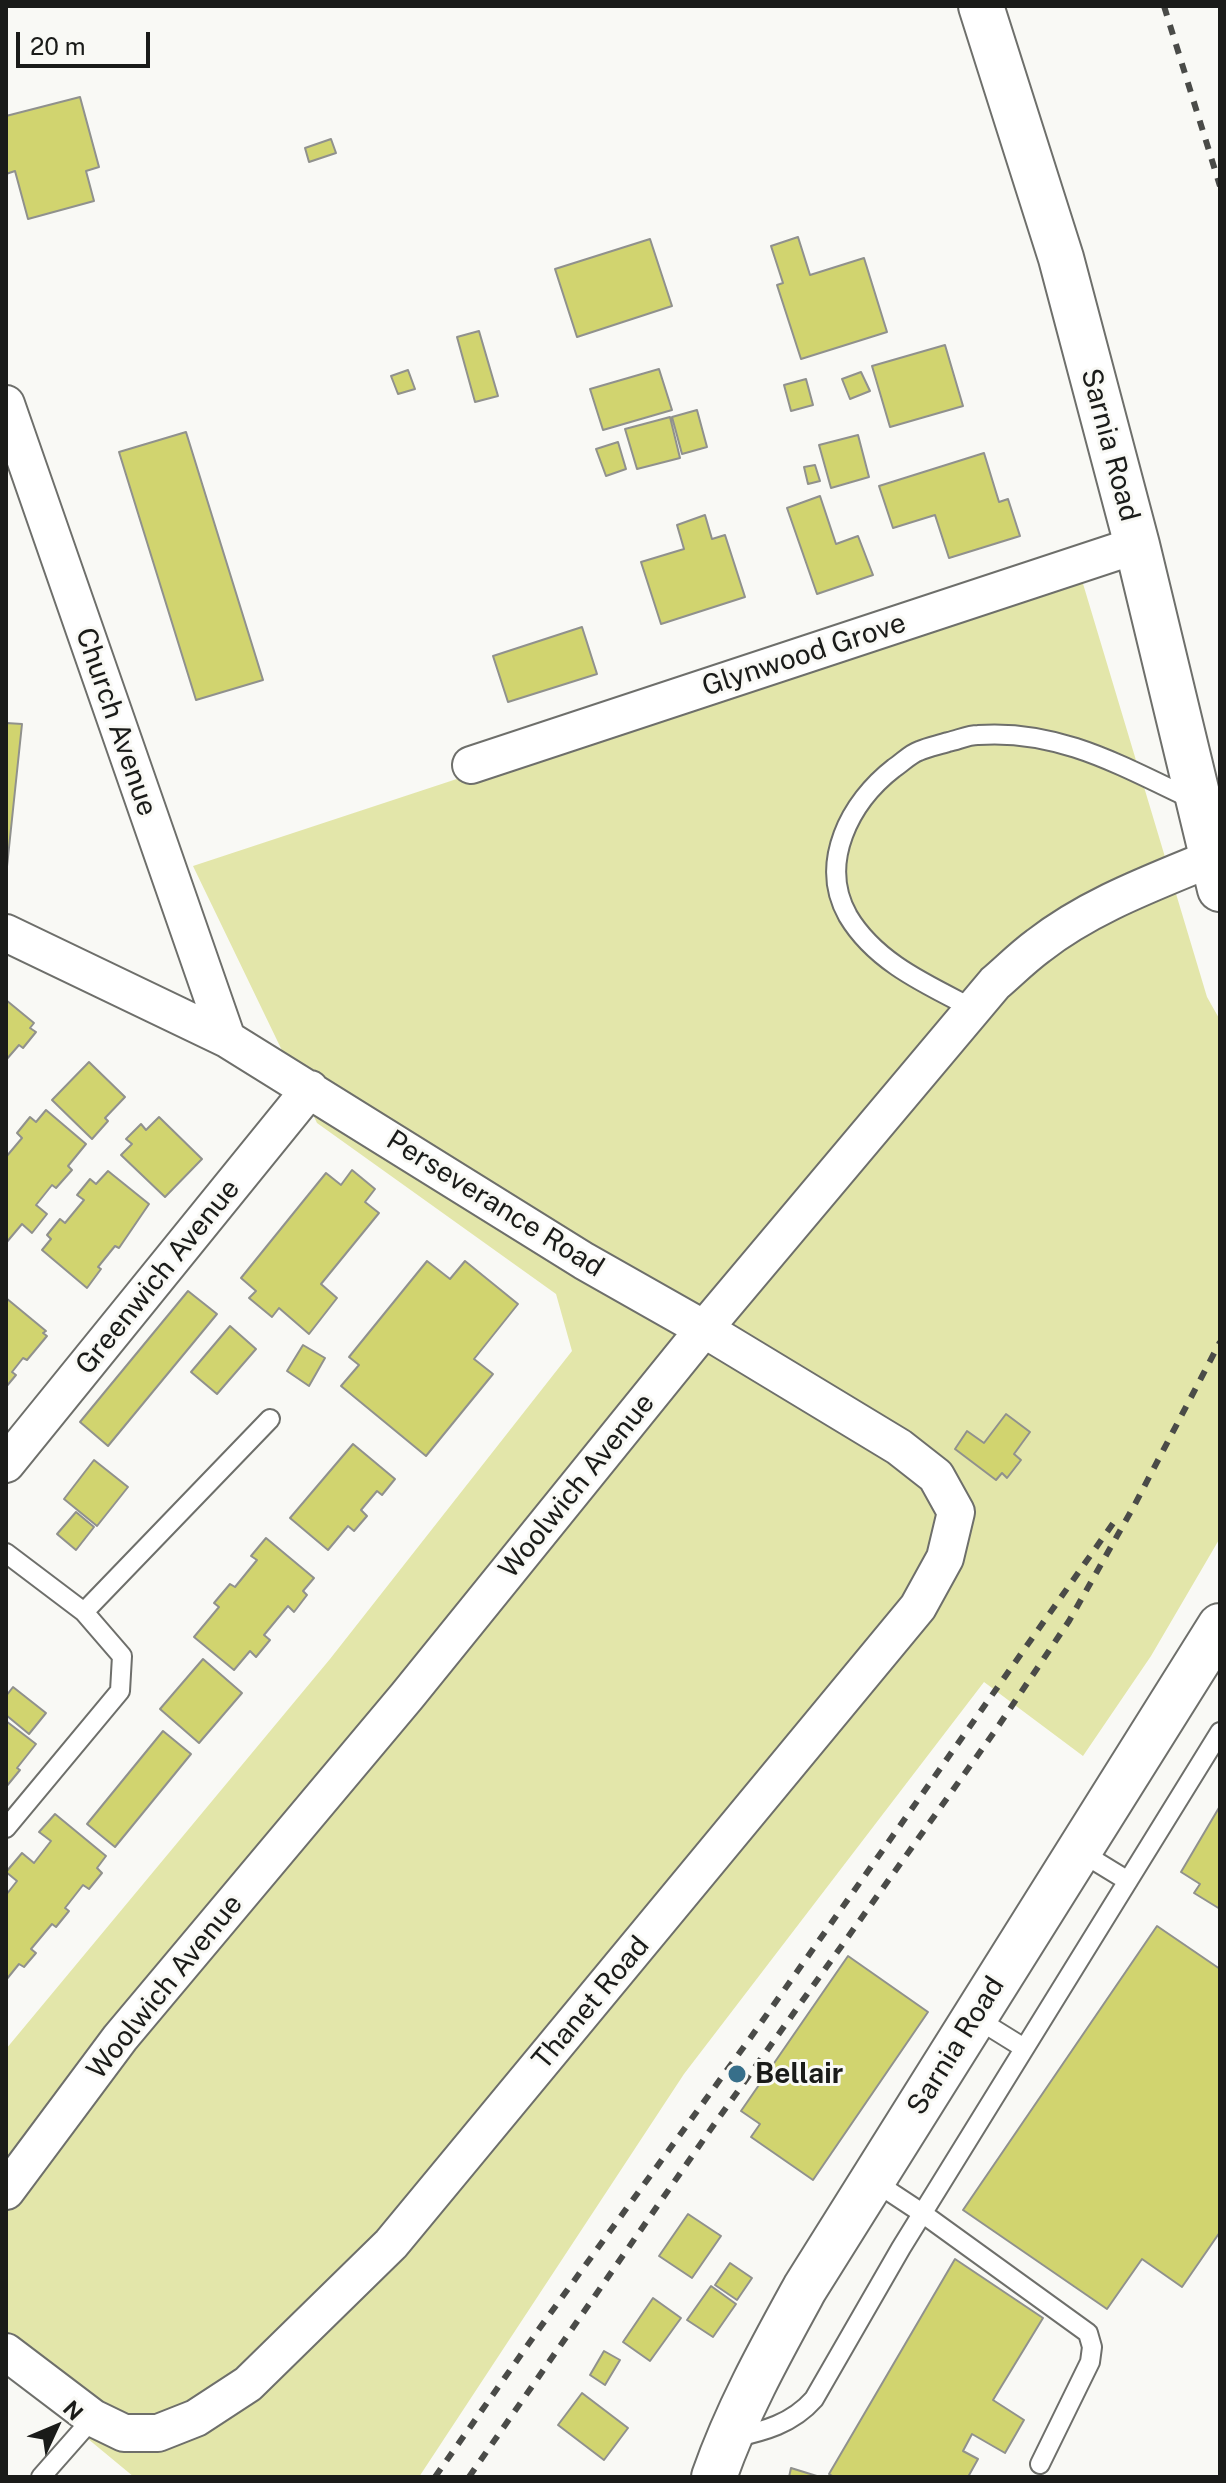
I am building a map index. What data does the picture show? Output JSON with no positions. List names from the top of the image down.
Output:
{
  "streets": {
    "main road": ["Sarnia Road"],
    "street": [
      "Glynwood Grove",
      "Church Avenue",
      "Perseverance Road",
      "Greenwich Avenue",
      "Woolwich Avenue",
      "Thanet Road"
    ]
  },
  "crossings": [
    ["Sarnia Road", "Glynwood Grove"],
    ["Sarnia Road", "Woolwich Avenue"],
    ["Church Avenue", "Perseverance Road"],
    ["Perseverance Road", "Greenwich Avenue"],
    ["Perseverance Road", "Woolwich Avenue"],
    ["Perseverance Road", "Thanet Road"]
  ],
  "places": ["Bellair"],
  "scale_bar": "20 m",
  "north": "top right"
}
